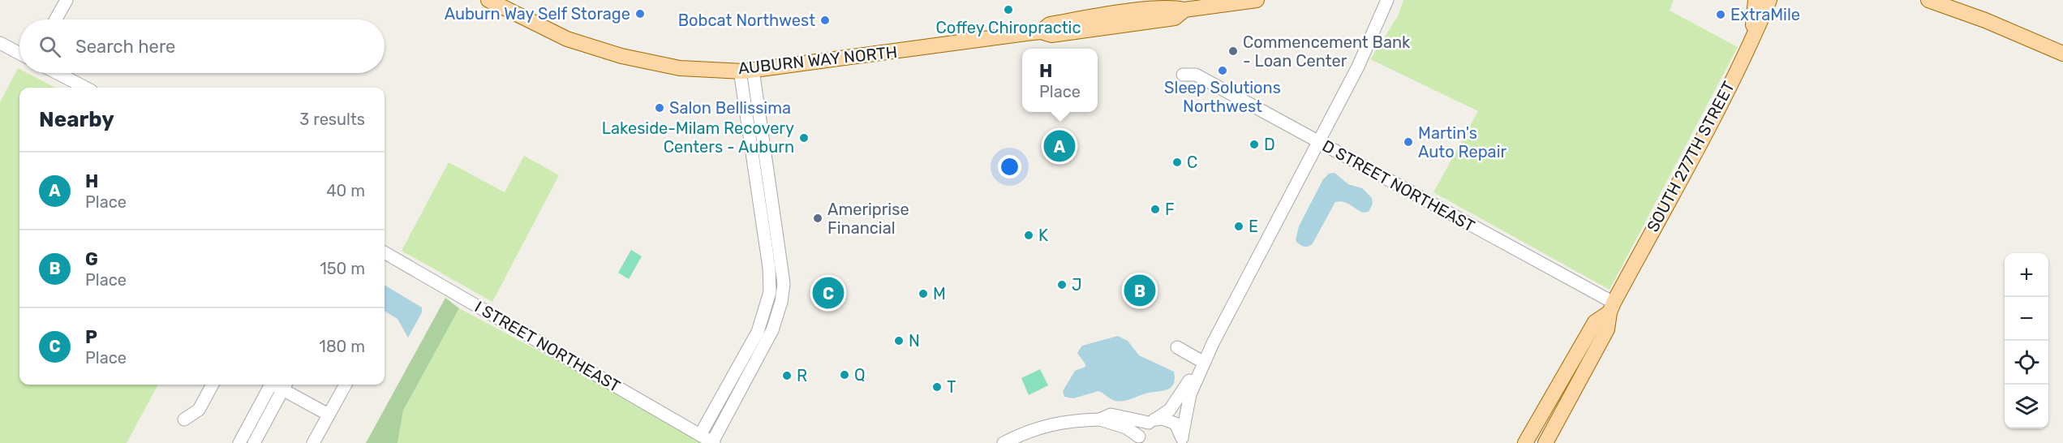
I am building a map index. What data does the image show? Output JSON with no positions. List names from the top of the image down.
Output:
{
  "streets": {
    "main road": ["AUBURN WAY NORTH", "SOUTH 277TH STREET"],
    "street": ["D STREET NORTHEAST", "I STREET NORTHEAST"]
  },
  "crossings": [
    ["SOUTH 277TH STREET", "D STREET NORTHEAST"]
  ],
  "places": [
    "Coffey Chiropractic",
    "Auburn Way Self Storage",
    "ExtraMile",
    "Bobcat Northwest",
    "Commencement Bank - Loan Center",
    "Sleep Solutions Northwest",
    "Salon Bellissima",
    "Lakeside-Milam Recovery Centers - Auburn",
    "Martin's Auto Repair",
    "D",
    "C",
    "F",
    "Ameriprise Financial",
    "E",
    "K",
    "J",
    "M",
    "N",
    "Q",
    "R",
    "T"
  ],
  "page": {
    "search": "Search here",
    "popup": ["H", "Place"],
    "heading": ["Nearby", "3 results"],
    "pins": ["A", "B", "C"],
    "list": [
      {
        "mark": "A",
        "name": "H",
        "note": "Place",
        "value": "40 m"
      },
      {
        "mark": "B",
        "name": "G",
        "note": "Place",
        "value": "150 m"
      },
      {
        "mark": "C",
        "name": "P",
        "note": "Place",
        "value": "180 m"
      }
    ],
    "map_buttons": ["+", "−"]
  }
}
